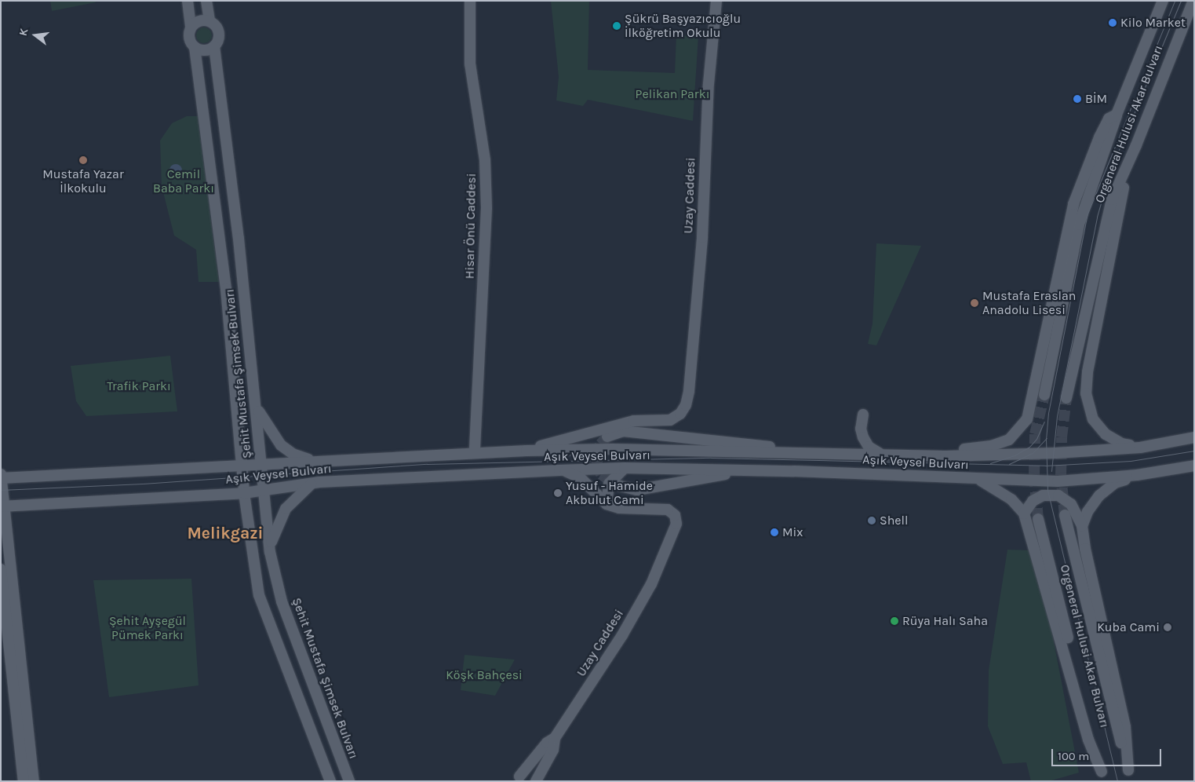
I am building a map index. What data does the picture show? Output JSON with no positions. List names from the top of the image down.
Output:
{
  "streets": {
    "main road": [
      "Orgeneral Hulusi Akar Bulvarı",
      "Uzay Caddesi",
      "Hisar Önü Caddesi",
      "Şehit Mustafa Şimsek Bulvarı",
      "Aşık Veysel Bulvarı"
    ]
  },
  "crossings": [
    ["Orgeneral Hulusi Akar Bulvarı", "Aşık Veysel Bulvarı"],
    ["Uzay Caddesi", "Aşık Veysel Bulvarı"],
    ["Hisar Önü Caddesi", "Aşık Veysel Bulvarı"],
    ["Şehit Mustafa Şimsek Bulvarı", "Aşık Veysel Bulvarı"]
  ],
  "districts": ["Melikgazi"],
  "parks": [
    "Pelikan Parkı",
    "Cemil Baba Parkı",
    "Trafik Parkı",
    "Şehit Ayşegül Pümek Parkı",
    "Köşk Bahçesi"
  ],
  "places": [
    "Kilo Market",
    "Şükrü Başyazıcıoğlu İlköğretim Okulu",
    "BİM",
    "Mustafa Yazar İlkokulu",
    "Mustafa Eraslan Anadolu Lisesi",
    "Yusuf - Hamide Akbulut Cami",
    "Shell",
    "Mix",
    "Rüya Halı Saha",
    "Kuba Cami"
  ],
  "scale_bar": "100 m",
  "north": "left"
}
